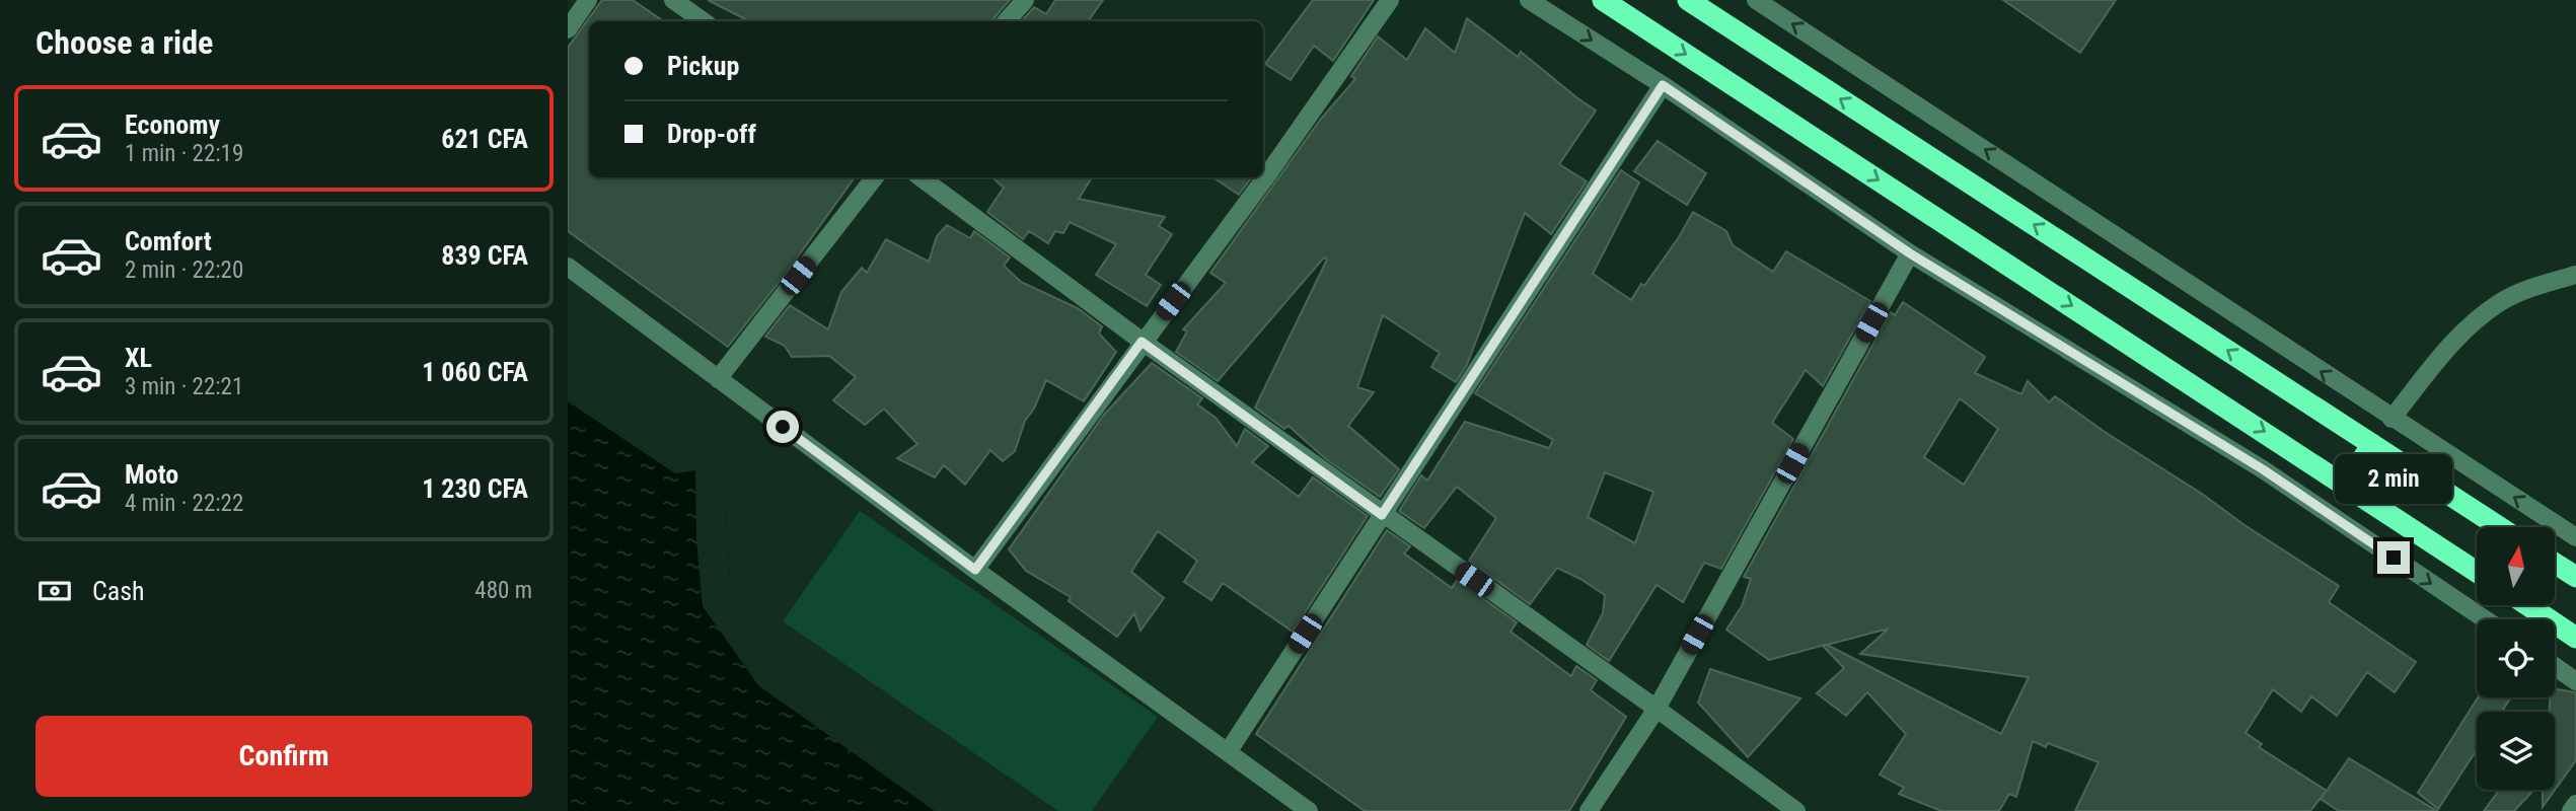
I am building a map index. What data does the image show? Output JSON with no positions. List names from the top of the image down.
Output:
{
  "north": "top",
  "page": {
    "heading": "Choose a ride",
    "banner": ["Pickup", "Drop-off"],
    "list": [
      {
        "name": "Economy",
        "note": "1 min · 22:19",
        "value": "621 CFA"
      },
      {
        "name": "Comfort",
        "note": "2 min · 22:20",
        "value": "839 CFA"
      },
      {
        "name": "XL",
        "note": "3 min · 22:21",
        "value": "1 060 CFA"
      },
      {
        "name": "Moto",
        "note": "4 min · 22:22",
        "value": "1 230 CFA"
      }
    ],
    "bubble": "2 min",
    "pay": ["Cash", "480 m"],
    "buttons": "Confirm"
  }
}
